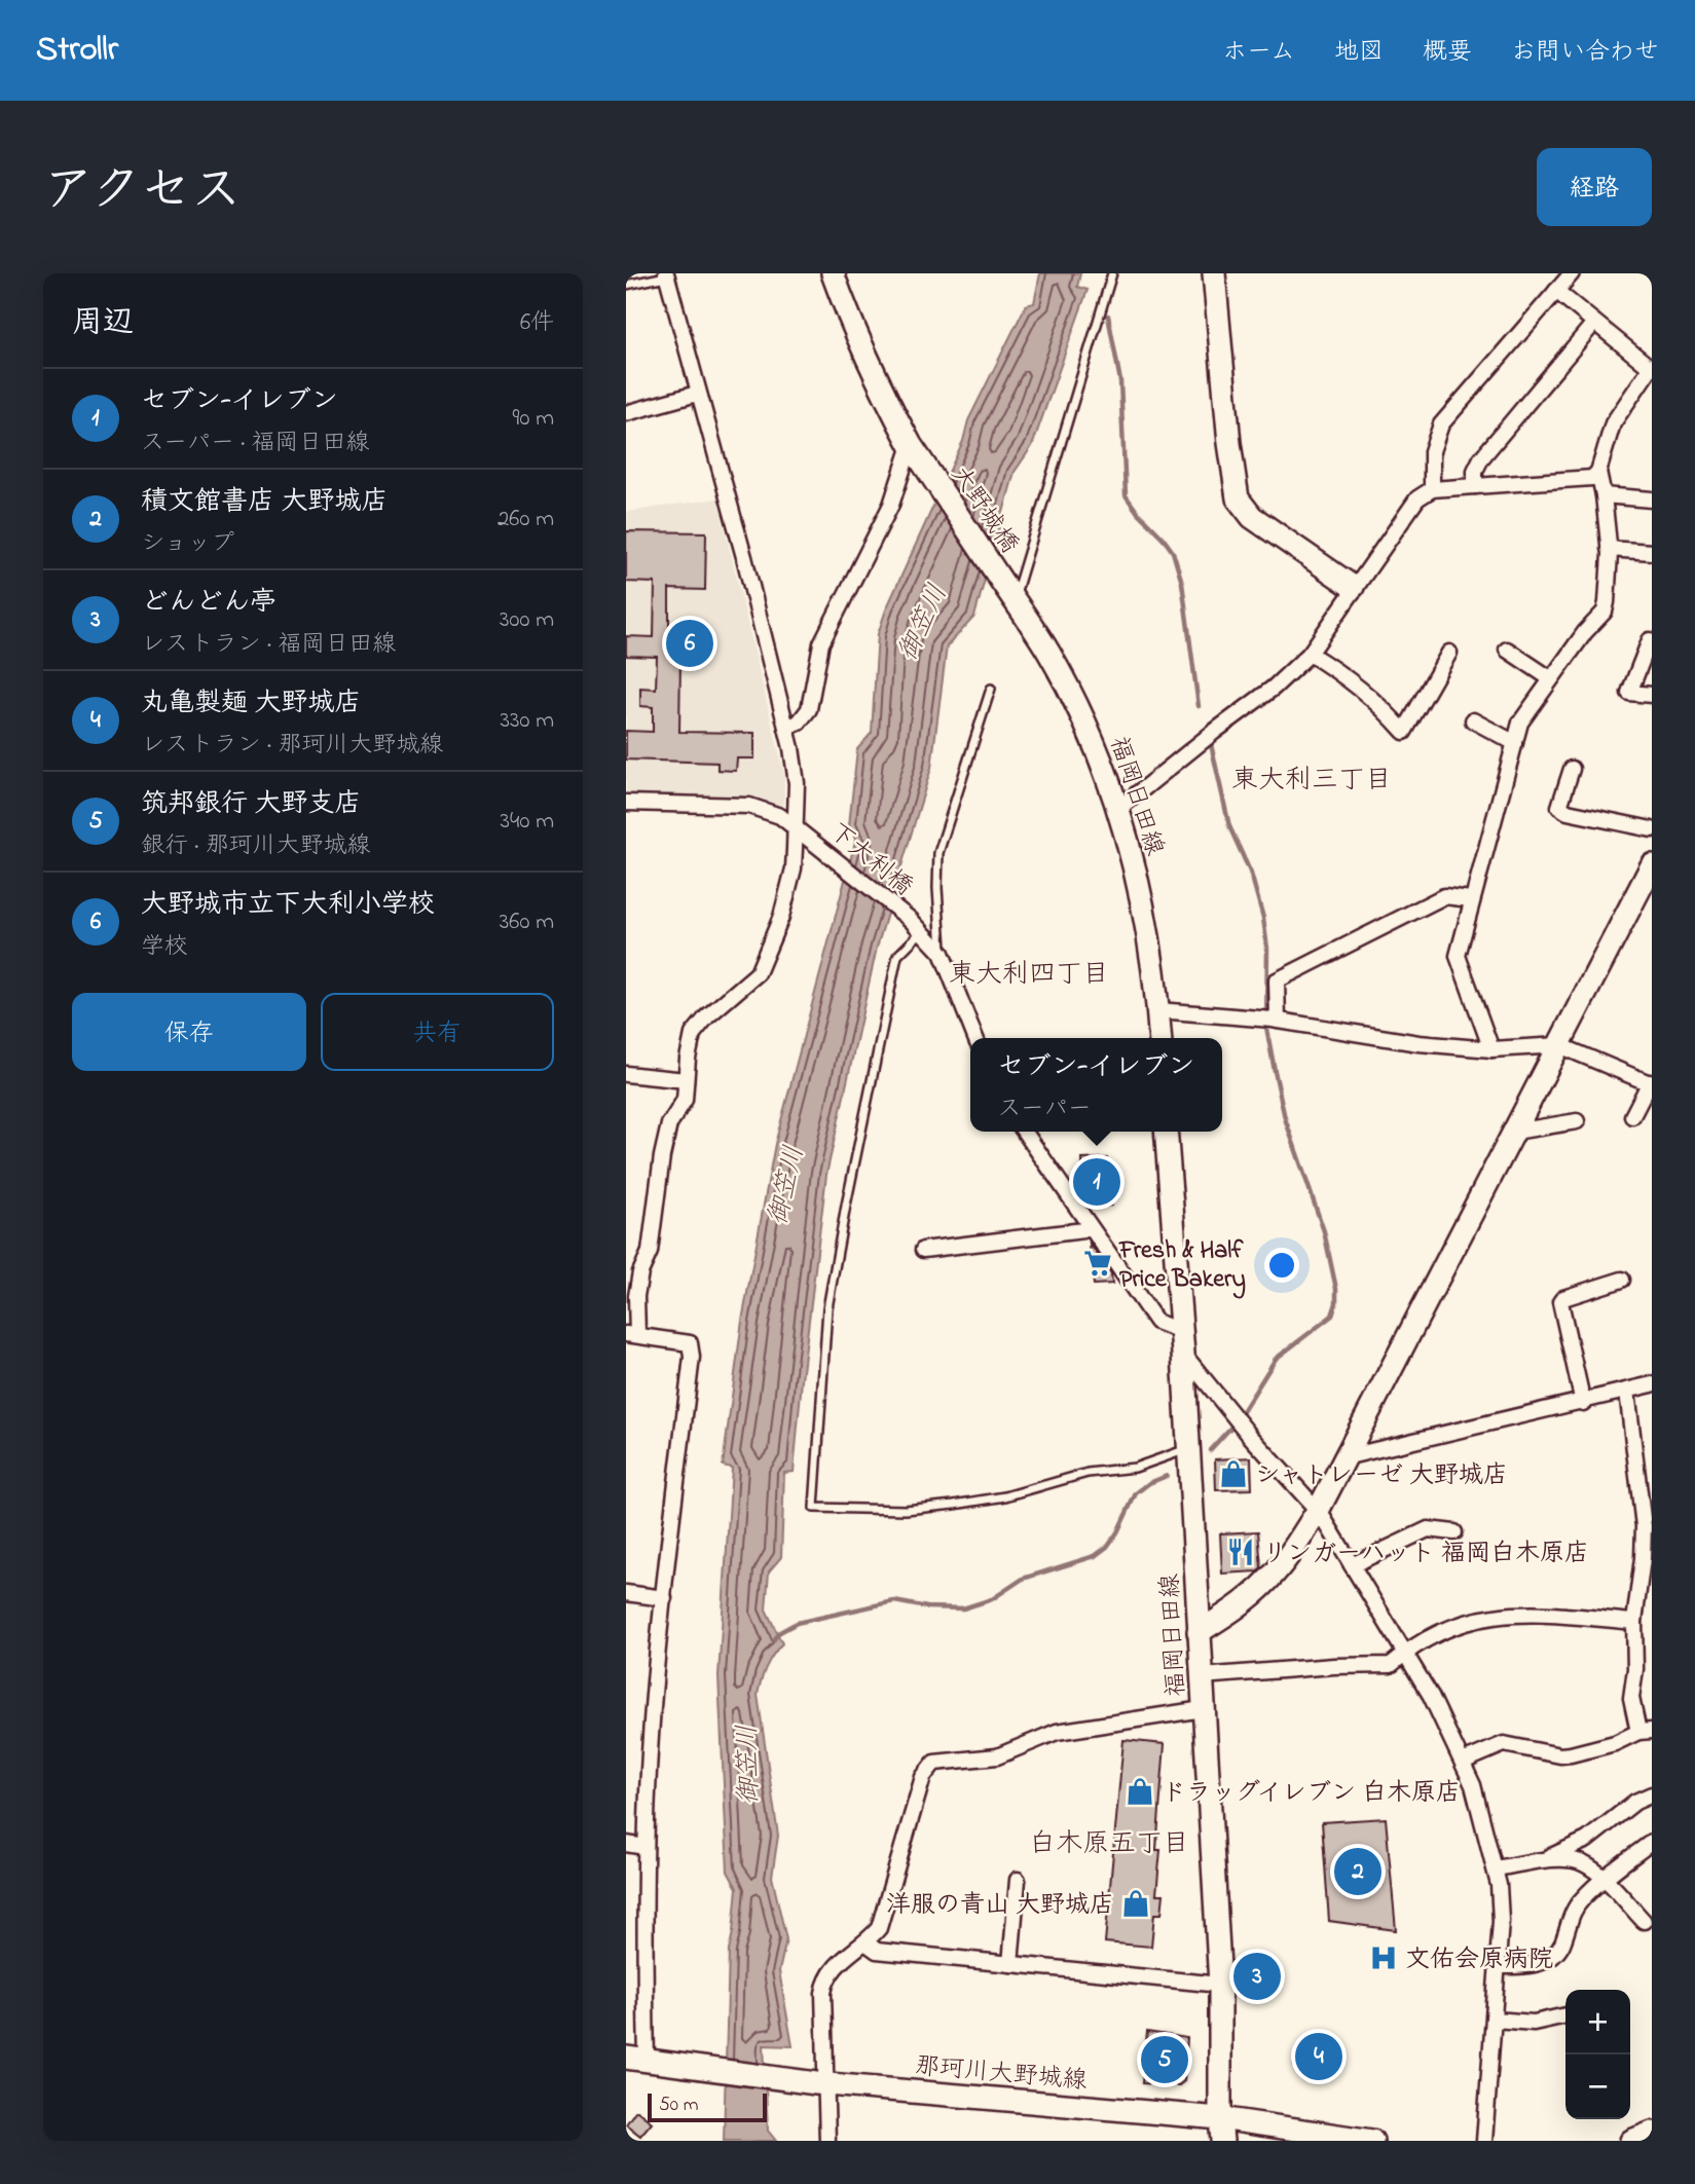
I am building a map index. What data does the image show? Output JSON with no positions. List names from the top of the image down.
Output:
{
  "streets": {
    "main road": ["大野城橋", "福岡日田線", "那珂川大野城線"],
    "street": ["下大利橋"]
  },
  "crossings": [
    ["大野城橋", "福岡日田線"],
    ["福岡日田線", "那珂川大野城線"]
  ],
  "districts": ["東大利三丁目", "東大利四丁目", "白木原五丁目"],
  "water": ["御笠川"],
  "places": {
    "supermarket": ["Fresh & Half Price Bakery"],
    "shop": ["シャトレーゼ 大野城店", "ドラッグイレブン 白木原店", "洋服の青山 大野城店"],
    "restaurant": ["リンガーハット 福岡白木原店"],
    "hospital": ["文佑会原病院"]
  },
  "scale_bar": "50 m",
  "page": {
    "header": "Strollr",
    "nav": [
      "ホーム",
      "地図",
      "概要",
      "お問い合わせ"
    ],
    "title": "アクセス",
    "buttons": [
      "経路",
      ["保存", "共有"]
    ],
    "heading": ["周辺", "6件"],
    "list": [
      {
        "mark": "1",
        "name": "セブン-イレブン",
        "note": "スーパー · 福岡日田線",
        "value": "90 m"
      },
      {
        "mark": "2",
        "name": "積文館書店 大野城店",
        "note": "ショップ",
        "value": "260 m"
      },
      {
        "mark": "3",
        "name": "どんどん亭",
        "note": "レストラン · 福岡日田線",
        "value": "300 m"
      },
      {
        "mark": "4",
        "name": "丸亀製麺 大野城店",
        "note": "レストラン · 那珂川大野城線",
        "value": "330 m"
      },
      {
        "mark": "5",
        "name": "筑邦銀行 大野支店",
        "note": "銀行 · 那珂川大野城線",
        "value": "340 m"
      },
      {
        "mark": "6",
        "name": "大野城市立下大利小学校",
        "note": "学校",
        "value": "360 m"
      }
    ],
    "pins": [
      "6",
      "1",
      "2",
      "3",
      "4",
      "5"
    ],
    "popup": ["セブン-イレブン", "スーパー"],
    "map_buttons": ["+", "−"],
    "scale": "50 m"
  }
}
